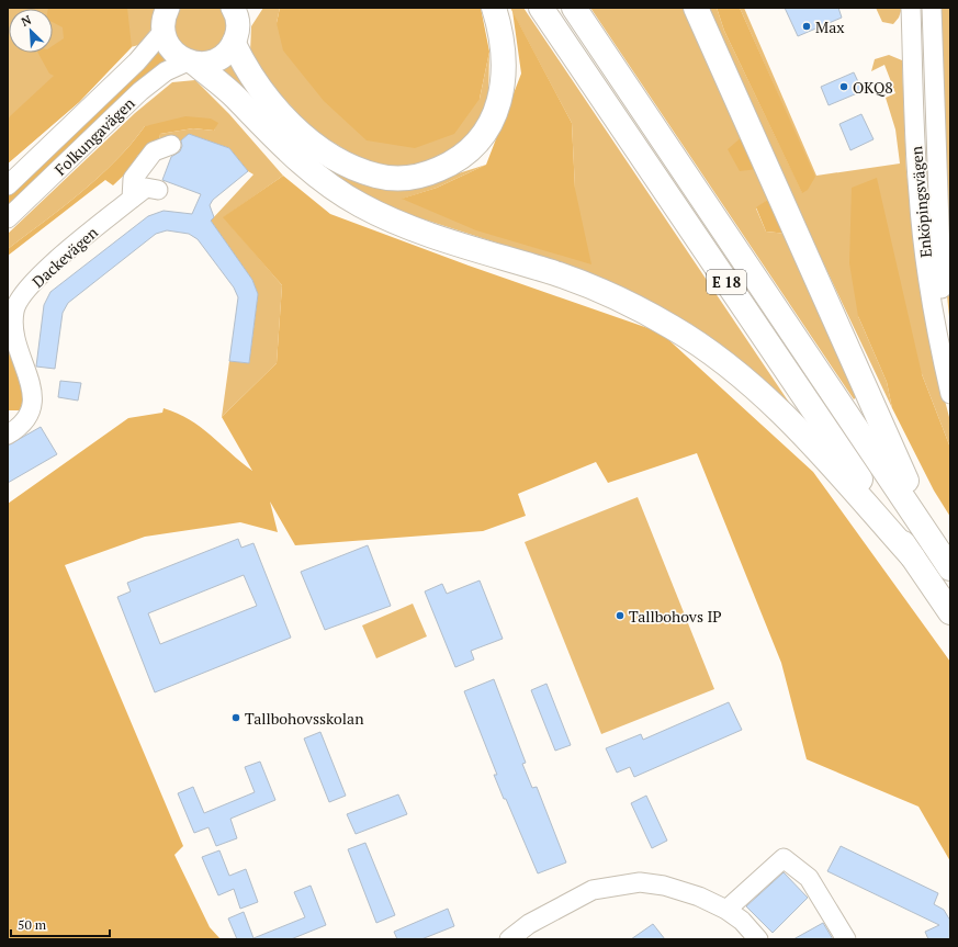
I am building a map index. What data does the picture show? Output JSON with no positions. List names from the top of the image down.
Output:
{
  "streets": {
    "highway": ["E 18"],
    "street": ["Folkungavägen", "Enköpingsvägen", "Dackevägen"]
  },
  "places": [
    "Max",
    "OKQ8",
    "Tallbohovs IP",
    "Tallbohovsskolan"
  ],
  "scale_bar": "50 m",
  "north": "top left"
}
